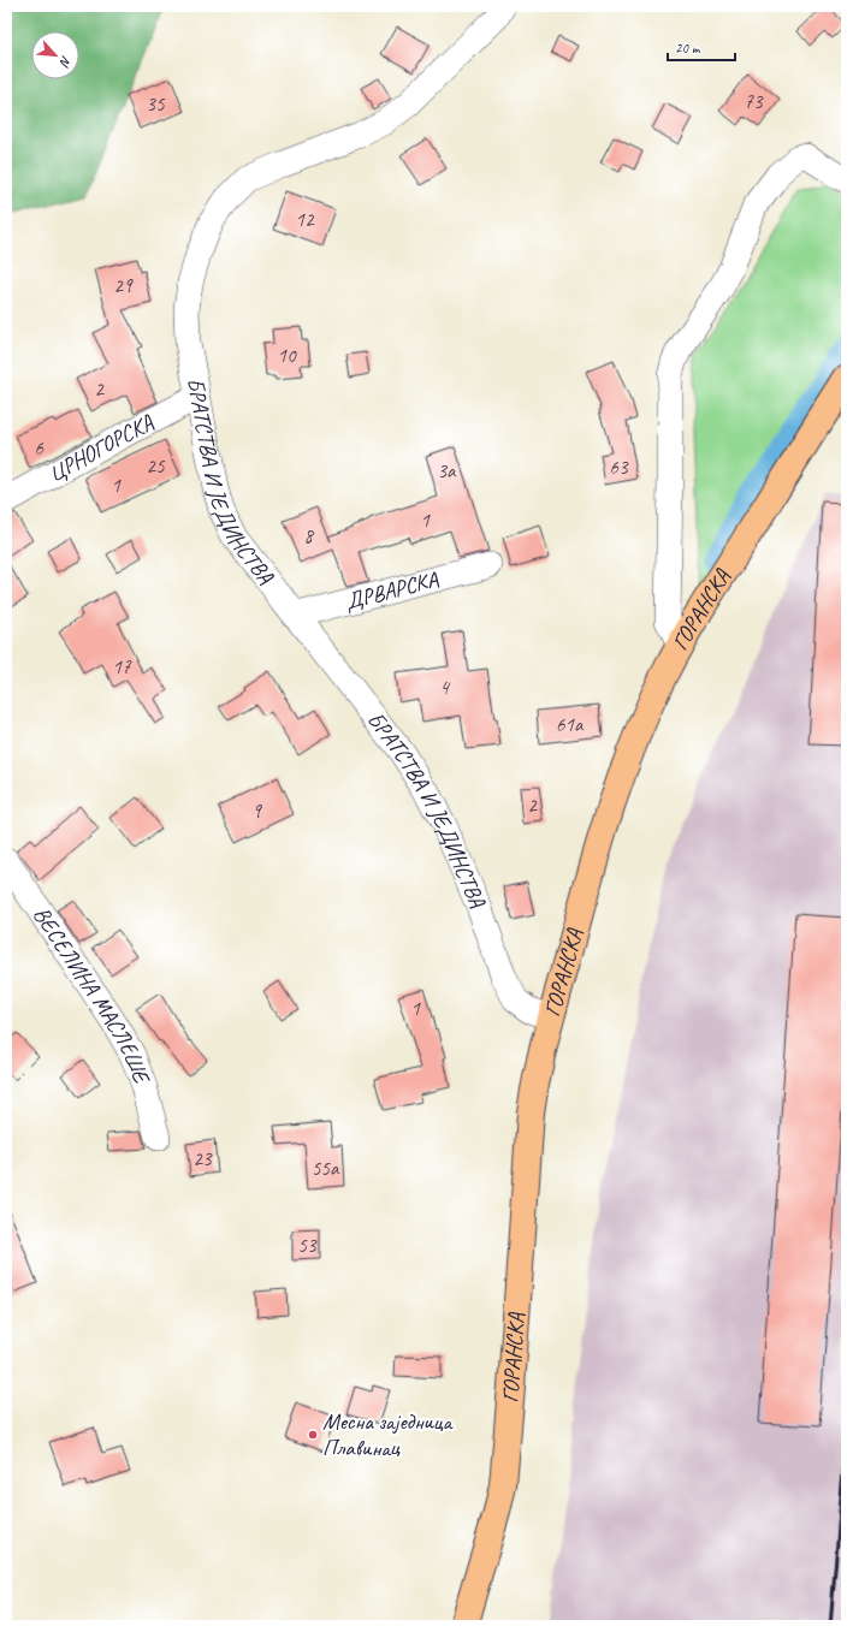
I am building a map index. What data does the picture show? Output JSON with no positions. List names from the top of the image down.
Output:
{
  "streets": {
    "main road": ["ГОРАНСКА"],
    "street": [
      "ЦРНОГОРСКА",
      "БРАТСТВА И ЈЕДИНСТВА",
      "ДРВАРСКА",
      "ВЕСЕЛИНА МАСЛЕШЕ"
    ]
  },
  "crossings": [
    ["ЦРНОГОРСКА", "БРАТСТВА И ЈЕДИНСТВА"],
    ["БРАТСТВА И ЈЕДИНСТВА", "ДРВАРСКА"],
    ["БРАТСТВА И ЈЕДИНСТВА", "ГОРАНСКА"]
  ],
  "places": ["Месна заједница Плавинац"],
  "house_numbers": [
    "73",
    "35",
    "12",
    "29",
    "10",
    "2",
    "6",
    "25",
    "63",
    "3a",
    "1",
    "1",
    "8",
    "17",
    "4",
    "61a",
    "2",
    "9",
    "1",
    "23",
    "55a",
    "53"
  ],
  "scale_bar": "20 m",
  "north": "bottom right"
}
